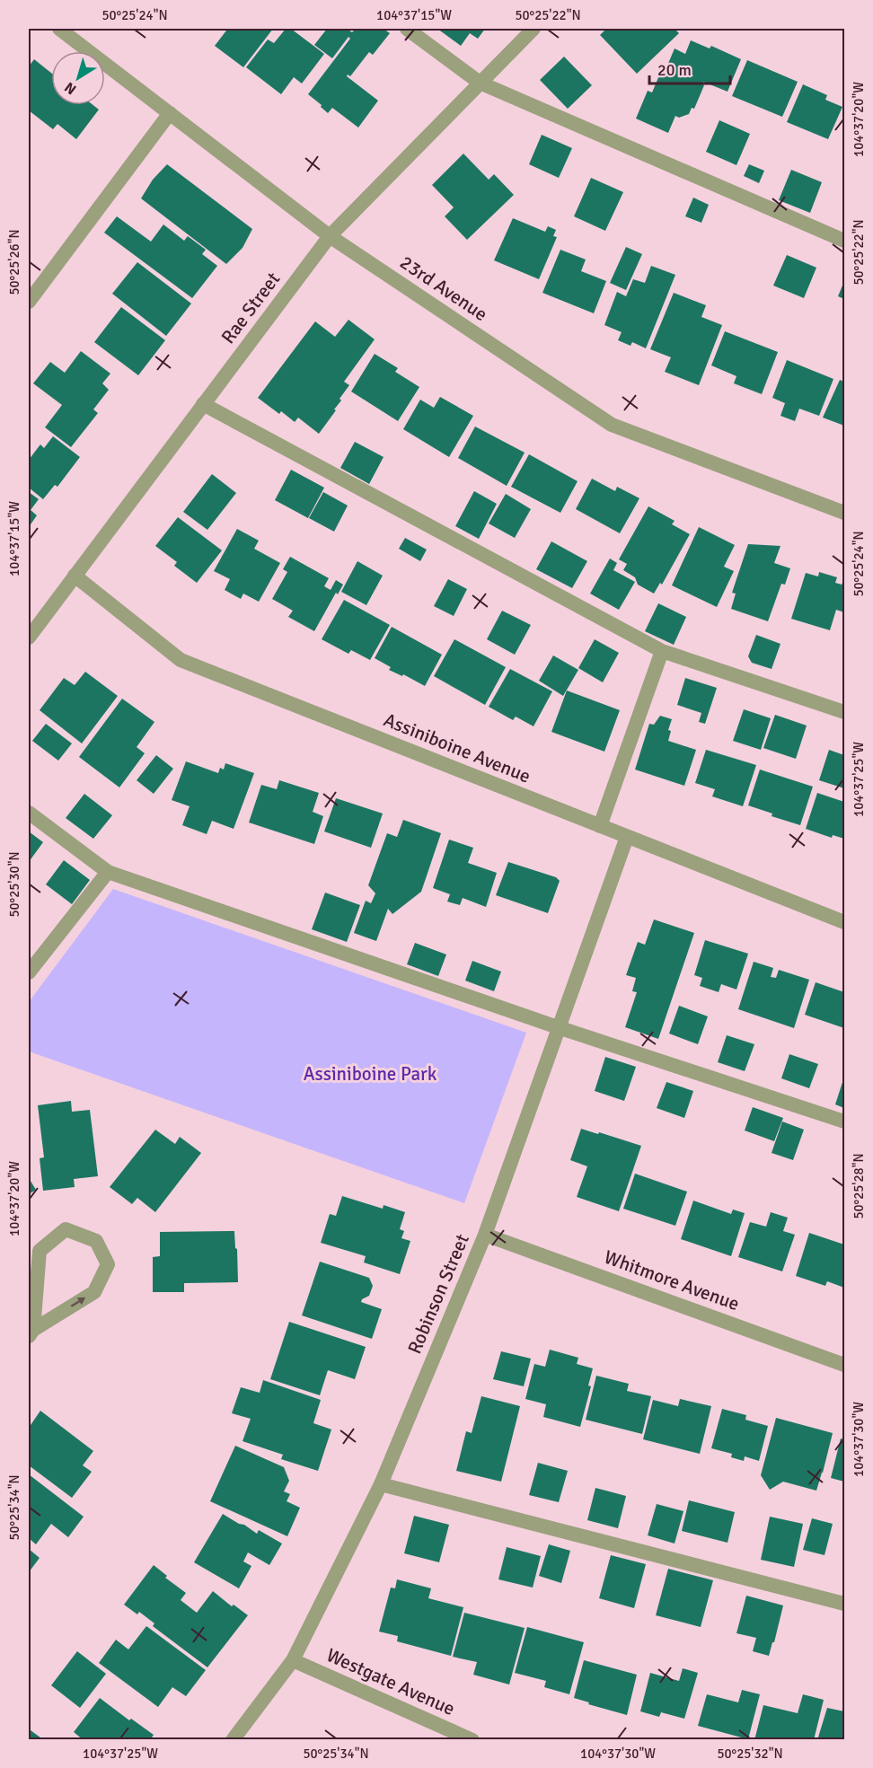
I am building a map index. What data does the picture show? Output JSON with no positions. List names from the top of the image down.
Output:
{
  "streets": {
    "street": [
      "23rd Avenue",
      "Rae Street",
      "Assiniboine Avenue",
      "Whitmore Avenue",
      "Robinson Street",
      "Westgate Avenue"
    ]
  },
  "crossings": [
    ["23rd Avenue", "Rae Street"],
    ["Rae Street", "Assiniboine Avenue"],
    ["Assiniboine Avenue", "Robinson Street"],
    ["Whitmore Avenue", "Robinson Street"],
    ["Robinson Street", "Westgate Avenue"]
  ],
  "parks": ["Assiniboine Park"],
  "scale_bar": "20 m",
  "north": "bottom left",
  "coordinates": [
    "50°25'24\"N",
    "104°37'15\"W",
    "50°25'22\"N",
    "104°37'20\"W",
    "50°25'26\"N",
    "104°37'25\"W",
    "50°25'30\"N",
    "50°25'28\"N",
    "104°37'30\"W",
    "50°25'34\"N",
    "50°25'32\"N"
  ]
}
